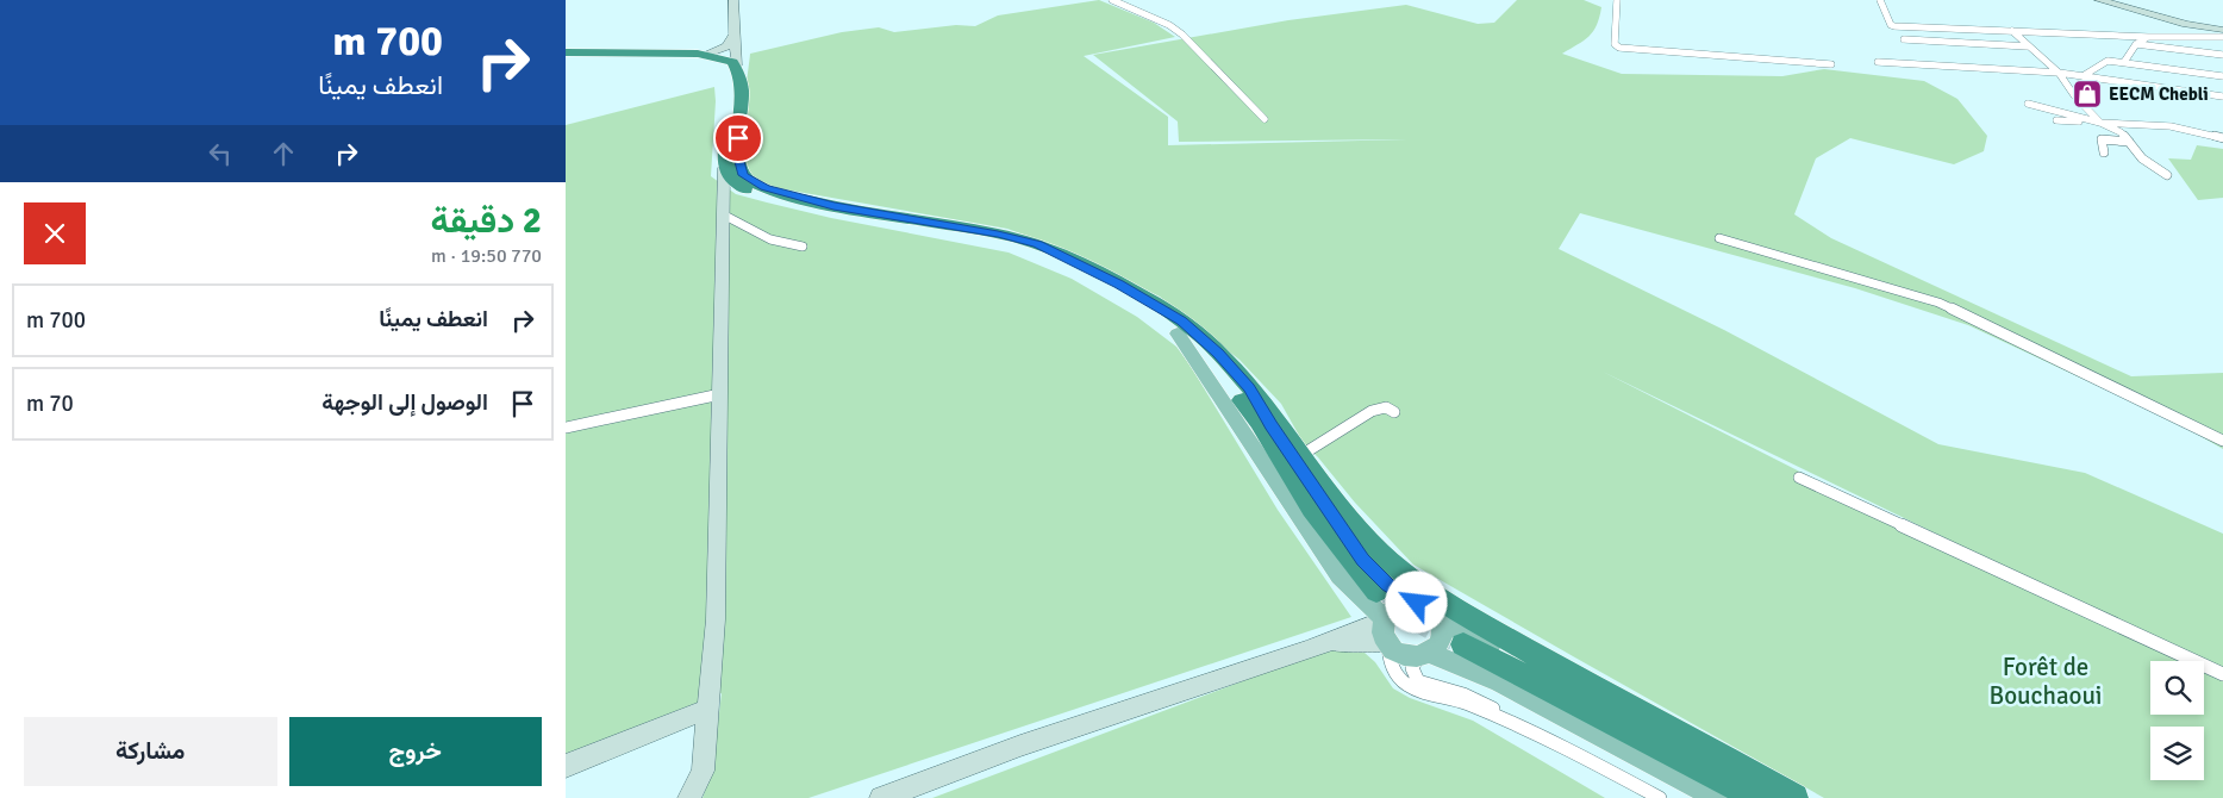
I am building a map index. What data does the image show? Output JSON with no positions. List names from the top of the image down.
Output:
{
  "parks": ["Forêt de Bouchaoui"],
  "places": {
    "shop": ["EECM Chebli"]
  },
  "page": {
    "turn": ["700 m", "انعطف يمينًا"],
    "heading": ["2 دقيقة", "770 m · 19:50"],
    "list": [
      {
        "name": "انعطف يمينًا",
        "value": "700 m"
      },
      {
        "name": "الوصول إلى الوجهة",
        "value": "70 m"
      }
    ],
    "buttons": ["خروج", "مشاركة"]
  }
}
